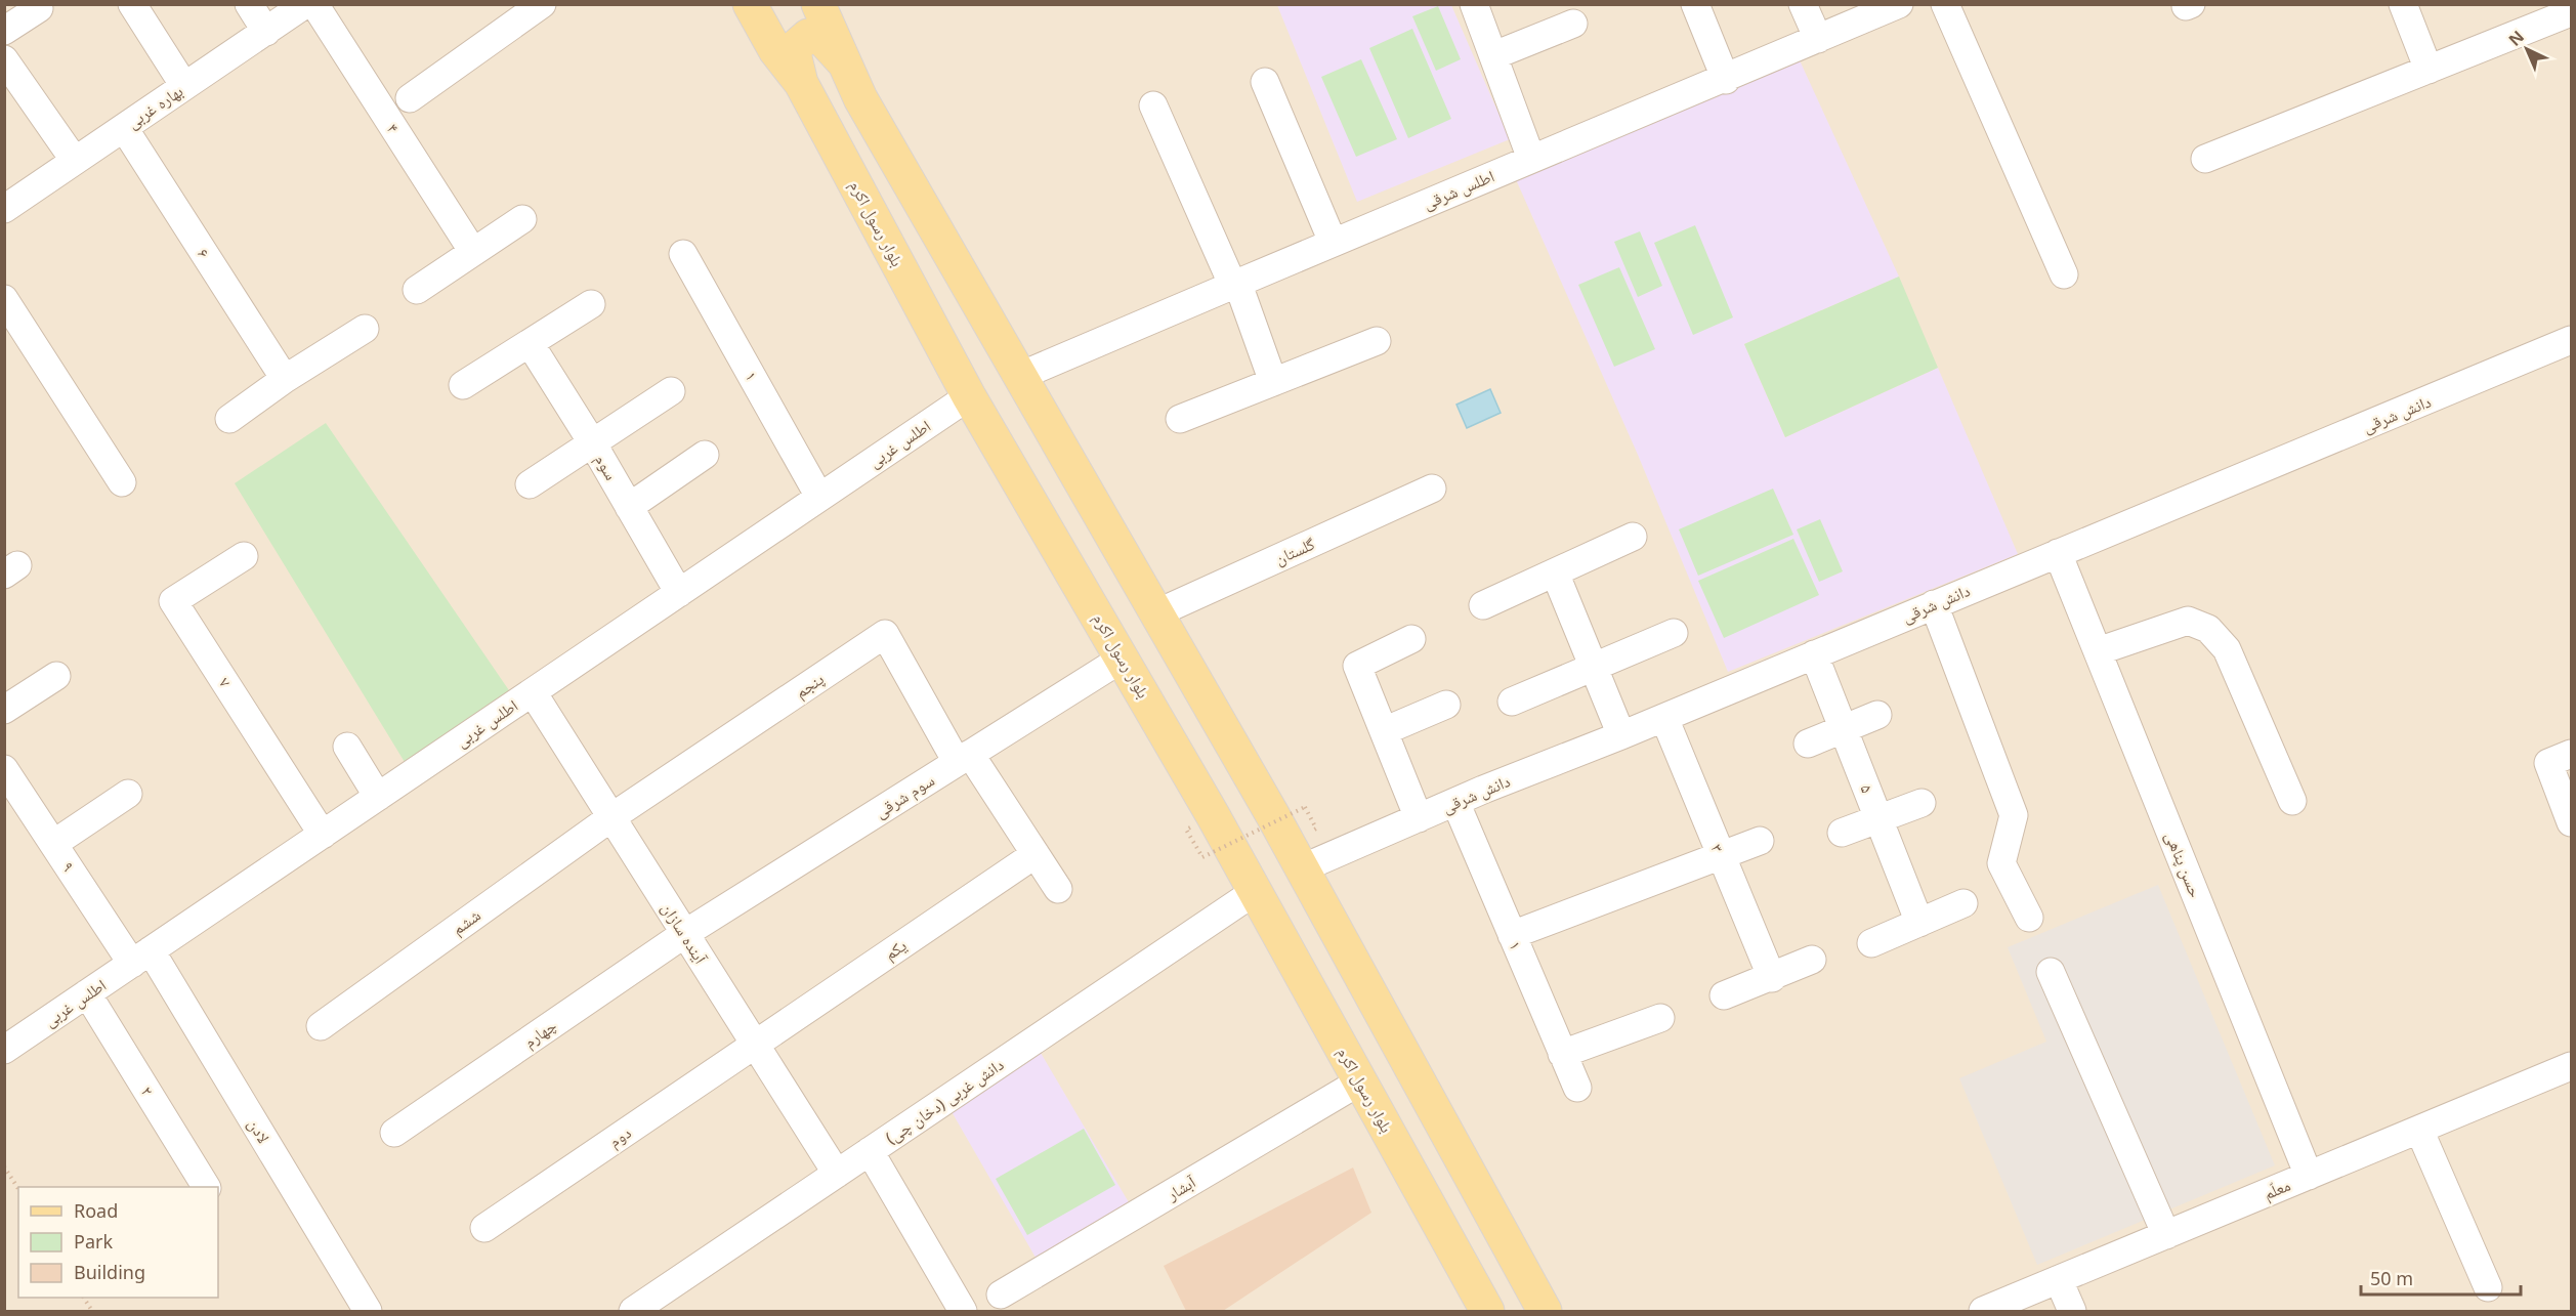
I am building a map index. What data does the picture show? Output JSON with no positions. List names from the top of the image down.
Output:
{
  "streets": {
    "main road": ["بلوار رسول اکرم"],
    "street": [
      "بهاره غربی",
      "۴",
      "اطلس شرقی",
      "۶",
      "۱",
      "دانش شرقی",
      "اطلس غربی",
      "سوم",
      "گلستان",
      "۷",
      "پنجم",
      "۵",
      "سوم شرقی",
      "۳",
      "حسن پناهی",
      "۹",
      "ششم",
      "آینده سازان",
      "یکم",
      "چهارم",
      "۲",
      "دانش غربی (دخان چی)",
      "لادن",
      "دوم",
      "آبشار",
      "معلّم"
    ]
  },
  "crossings": [
    ["بهاره غربی", "۶"],
    ["بلوار رسول اکرم", "اطلس غربی"],
    ["بلوار رسول اکرم", "سوم شرقی"],
    ["بلوار رسول اکرم", "دانش غربی (دخان چی)"],
    ["بلوار رسول اکرم", "آبشار"],
    ["۱", "دانش شرقی"],
    ["۱", "اطلس غربی"],
    ["دانش شرقی", "۵"],
    ["دانش شرقی", "۳"],
    ["دانش شرقی", "حسن پناهی"],
    ["اطلس غربی", "سوم"],
    ["اطلس غربی", "۷"],
    ["اطلس غربی", "۹"],
    ["اطلس غربی", "آینده سازان"],
    ["اطلس غربی", "۲"],
    ["اطلس غربی", "لادن"],
    ["پنجم", "سوم شرقی"],
    ["پنجم", "ششم"],
    ["پنجم", "آینده سازان"],
    ["سوم شرقی", "آینده سازان"],
    ["سوم شرقی", "چهارم"],
    ["حسن پناهی", "معلّم"],
    ["۹", "لادن"],
    ["ششم", "آینده سازان"],
    ["آینده سازان", "یکم"],
    ["آینده سازان", "چهارم"],
    ["آینده سازان", "دانش غربی (دخان چی)"],
    ["آینده سازان", "دوم"],
    ["یکم", "دوم"]
  ],
  "legend": ["Road", "Park", "Building"],
  "scale_bar": "50 m",
  "north": "top left"
}
